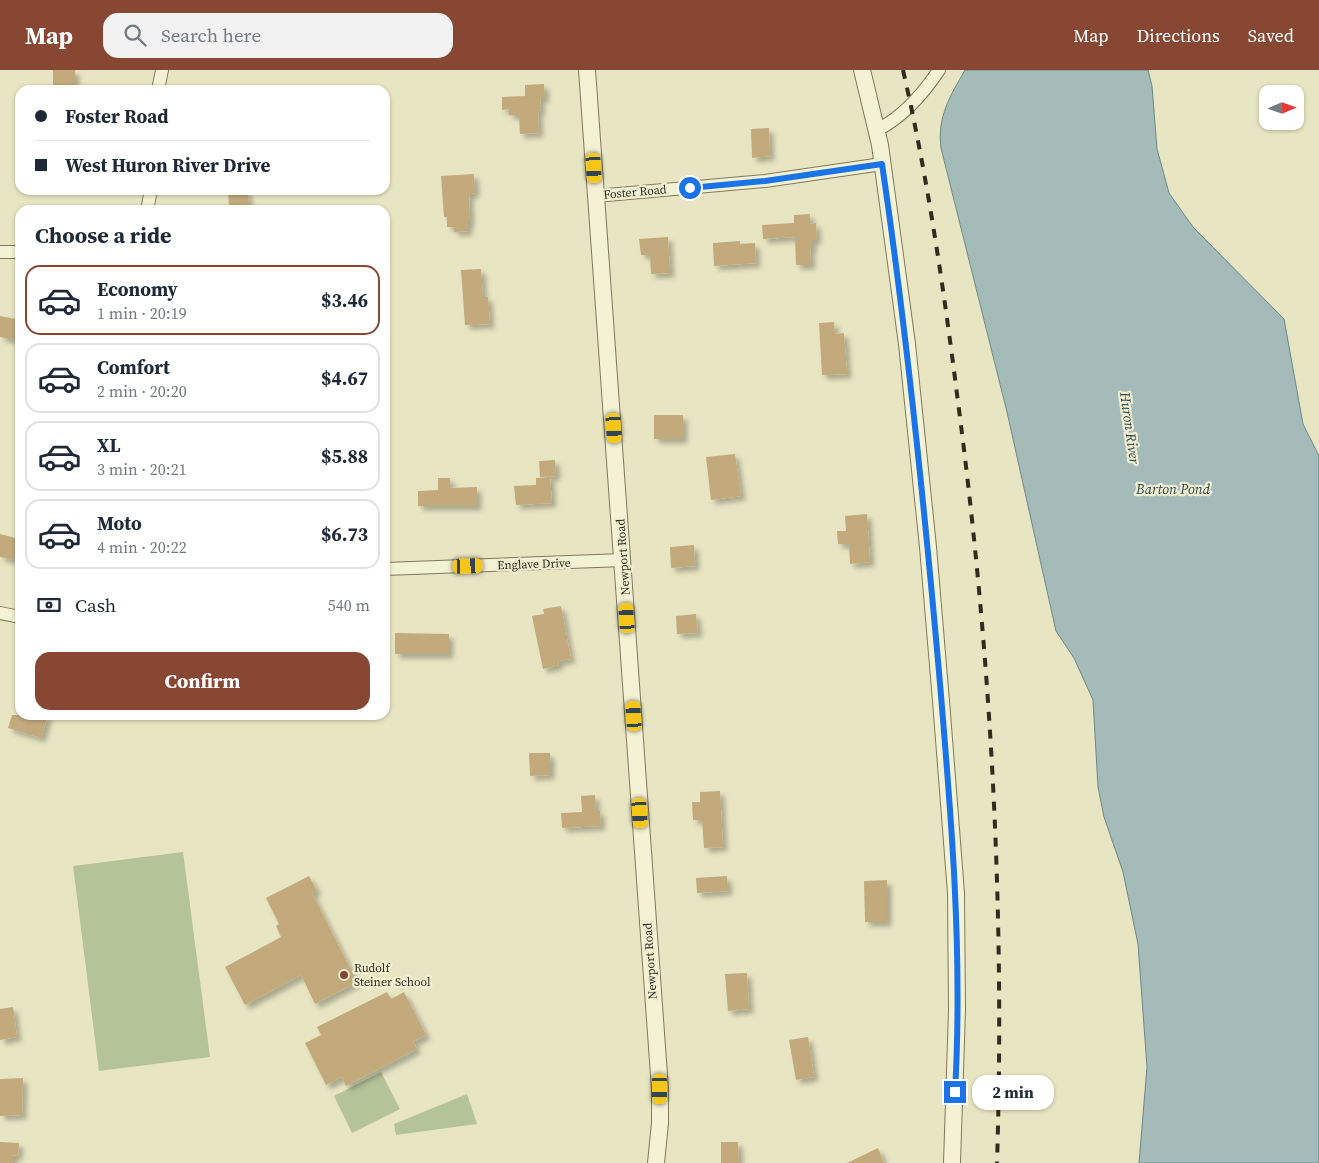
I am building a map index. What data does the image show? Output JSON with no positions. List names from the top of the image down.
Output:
{
  "streets": {
    "street": ["Foster Road", "Newport Road", "Englave Drive"]
  },
  "crossings": [
    ["Foster Road", "Newport Road"],
    ["Newport Road", "Englave Drive"]
  ],
  "water": ["Huron River", "Barton Pond"],
  "places": ["Rudolf Steiner School"],
  "north": "right",
  "page": {
    "header": "Map",
    "search": "Search here",
    "nav": ["Map", "Directions", "Saved"],
    "banner": ["Foster Road", "West Huron River Drive"],
    "heading": "Choose a ride",
    "list": [
      {
        "name": "Economy",
        "note": "1 min · 20:19",
        "value": "$3.46"
      },
      {
        "name": "Comfort",
        "note": "2 min · 20:20",
        "value": "$4.67"
      },
      {
        "name": "XL",
        "note": "3 min · 20:21",
        "value": "$5.88"
      },
      {
        "name": "Moto",
        "note": "4 min · 20:22",
        "value": "$6.73"
      }
    ],
    "pay": ["Cash", "540 m"],
    "buttons": "Confirm",
    "bubble": "2 min"
  }
}
